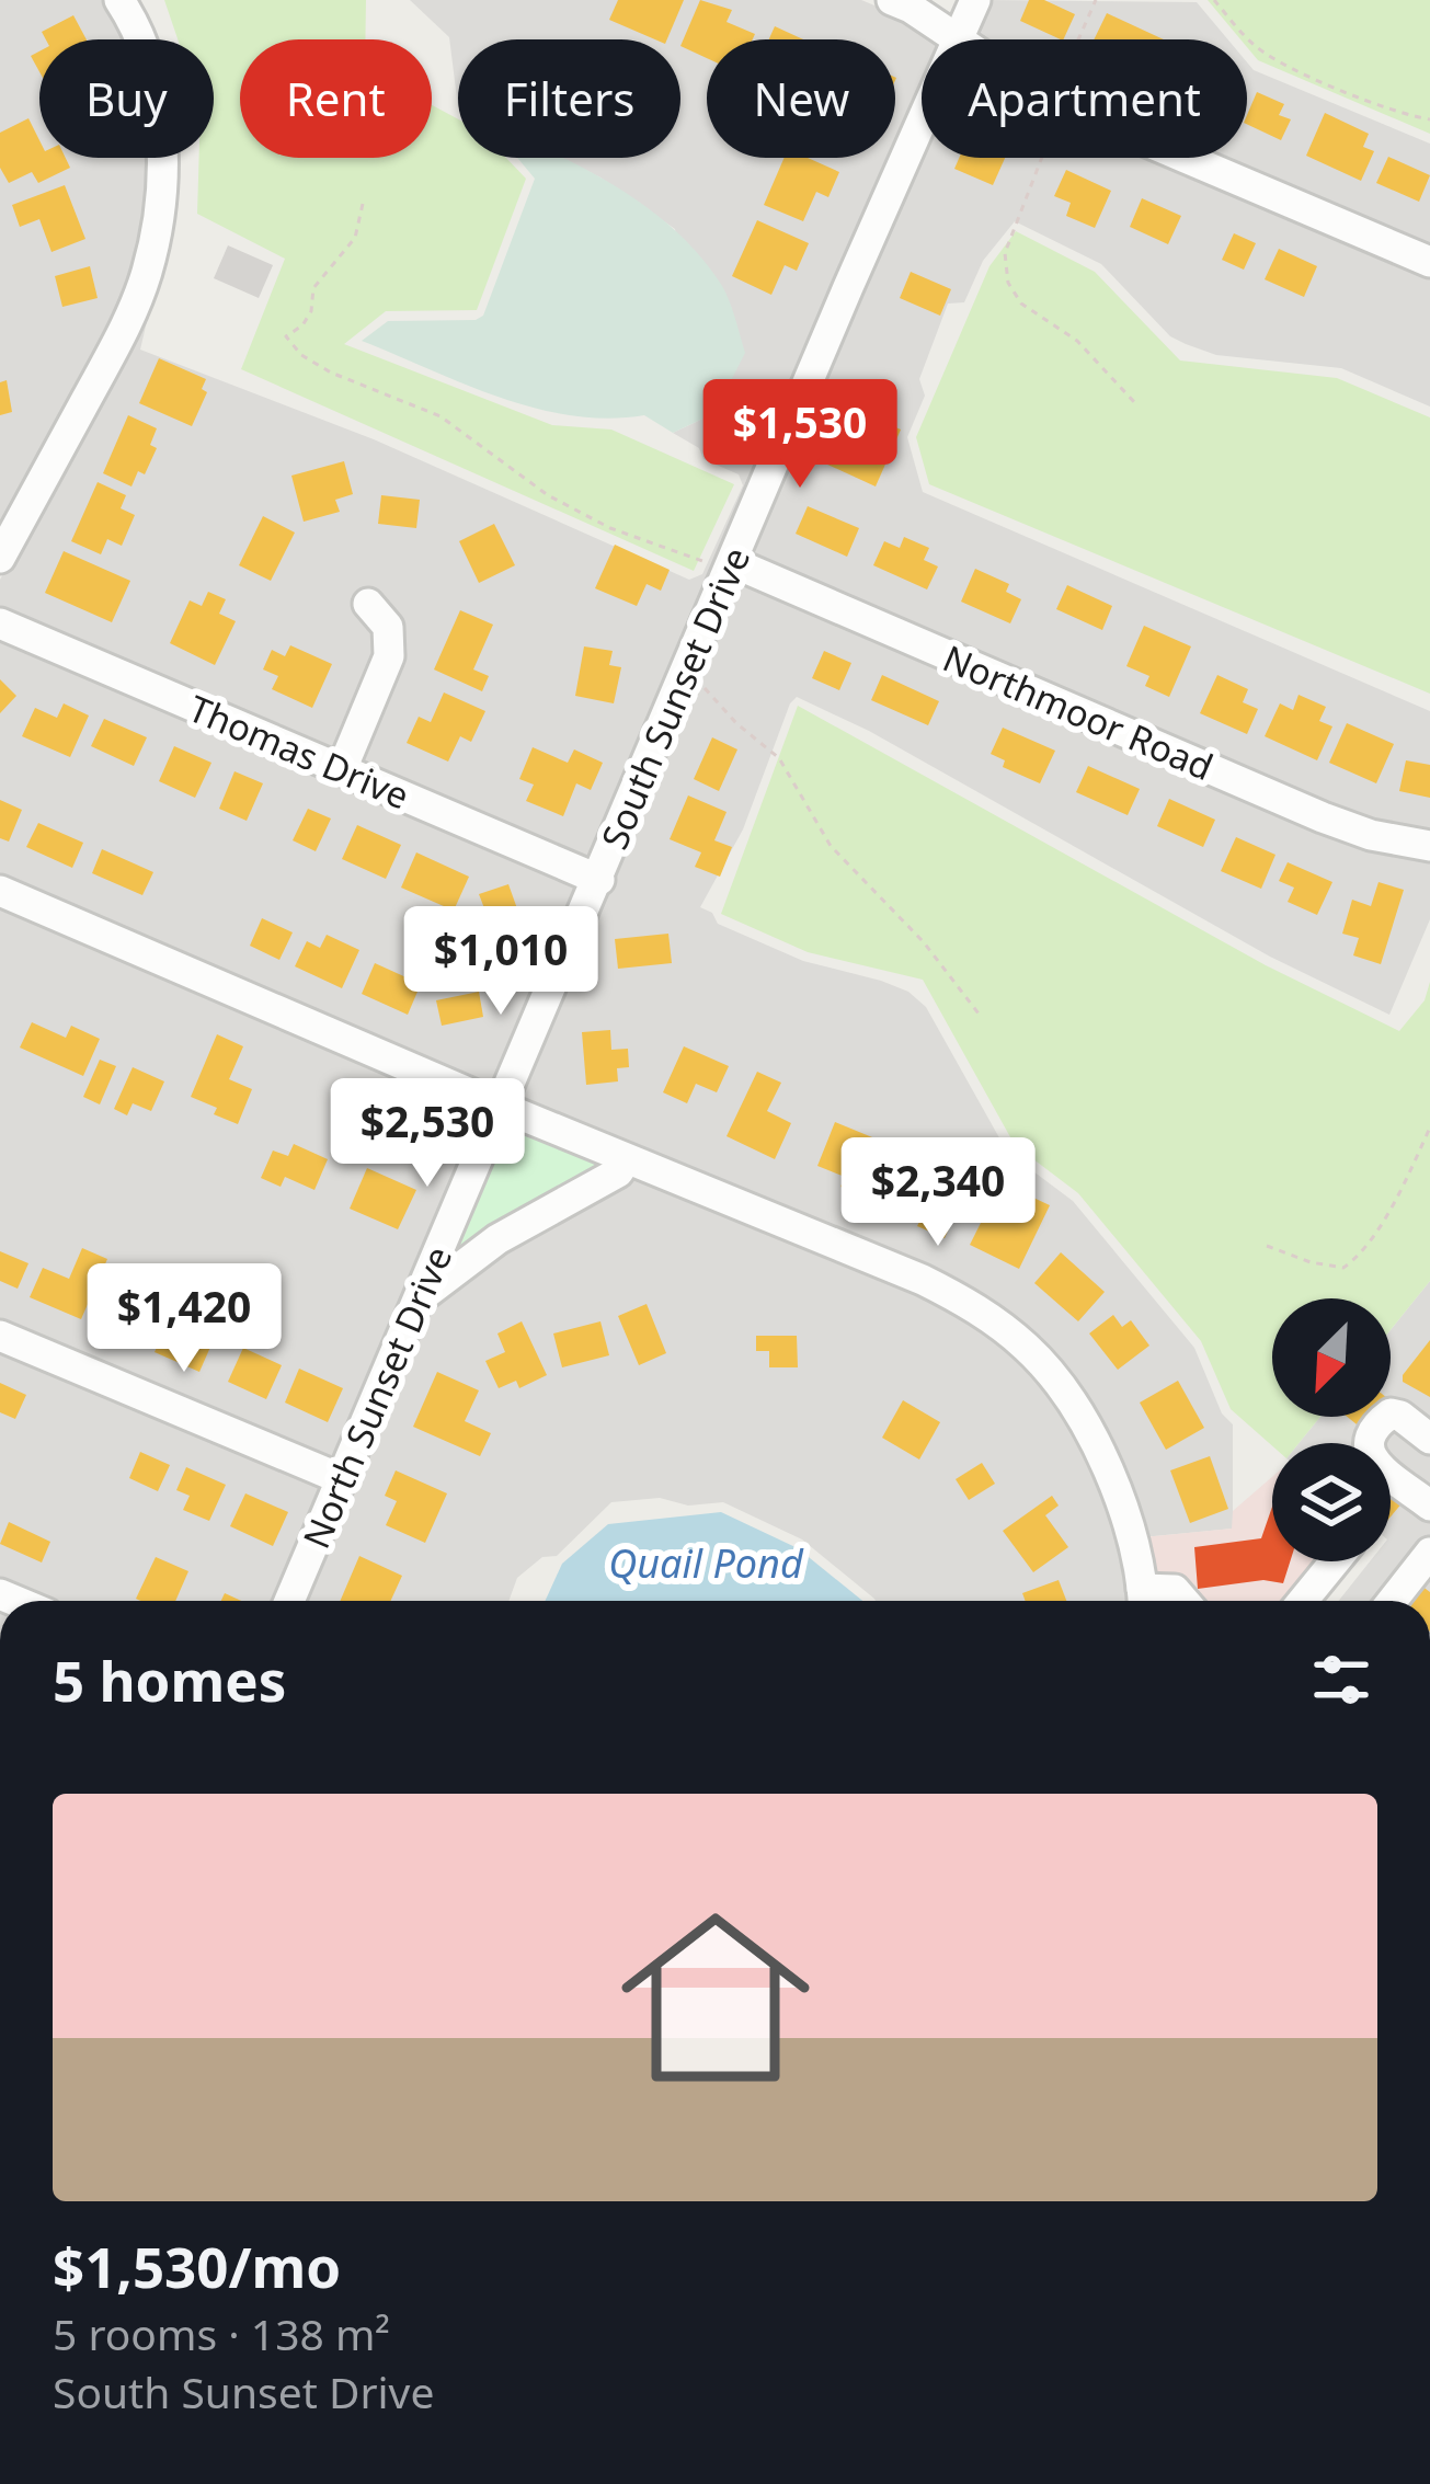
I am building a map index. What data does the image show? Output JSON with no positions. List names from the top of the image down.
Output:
{
  "streets": {
    "street": [
      "South Sunset Drive",
      "Northmoor Road",
      "Thomas Drive",
      "North Sunset Drive"
    ]
  },
  "crossings": [
    ["South Sunset Drive", "Northmoor Road"],
    ["South Sunset Drive", "Thomas Drive"],
    ["South Sunset Drive", "North Sunset Drive"]
  ],
  "water": ["Quail Pond"],
  "north": "bottom left",
  "page": {
    "chip": [
      "Buy",
      "Rent",
      "Filters",
      "New",
      "Apartment"
    ],
    "price": [
      "$1,530",
      "$1,010",
      "$2,530",
      "$2,340",
      "$1,420"
    ],
    "heading": "5 homes",
    "list": [
      {
        "name": "$1,530/mo",
        "note": "5 rooms · 138 m² · South Sunset Drive"
      }
    ]
  }
}
